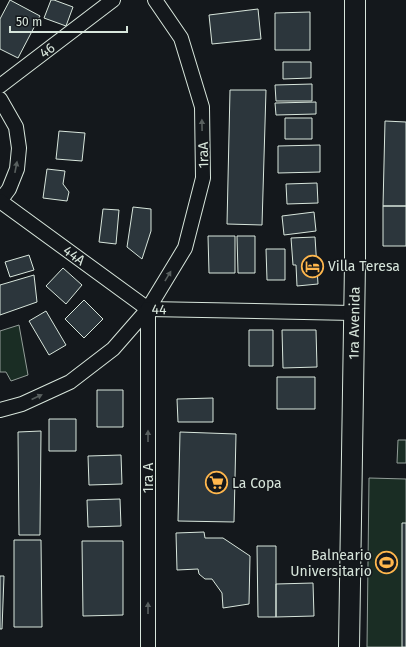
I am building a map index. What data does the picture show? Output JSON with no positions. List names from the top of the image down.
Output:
{
  "streets": {
    "street": [
      "46",
      "1raA",
      "44A",
      "44",
      "1ra Avenida",
      "1ra A"
    ]
  },
  "crossings": [
    ["1raA", "44A"],
    ["1raA", "44"],
    ["1raA", "1ra A"],
    ["44A", "44"],
    ["44A", "1ra A"],
    ["44", "1ra Avenida"],
    ["44", "1ra A"]
  ],
  "one_way": ["1raA", "44", "1ra A"],
  "places": {
    "hotel": ["Villa Teresa"],
    "supermarket": ["La Copa"],
    "sports": ["Balneario Universitario"]
  },
  "scale_bar": "50 m"
}
